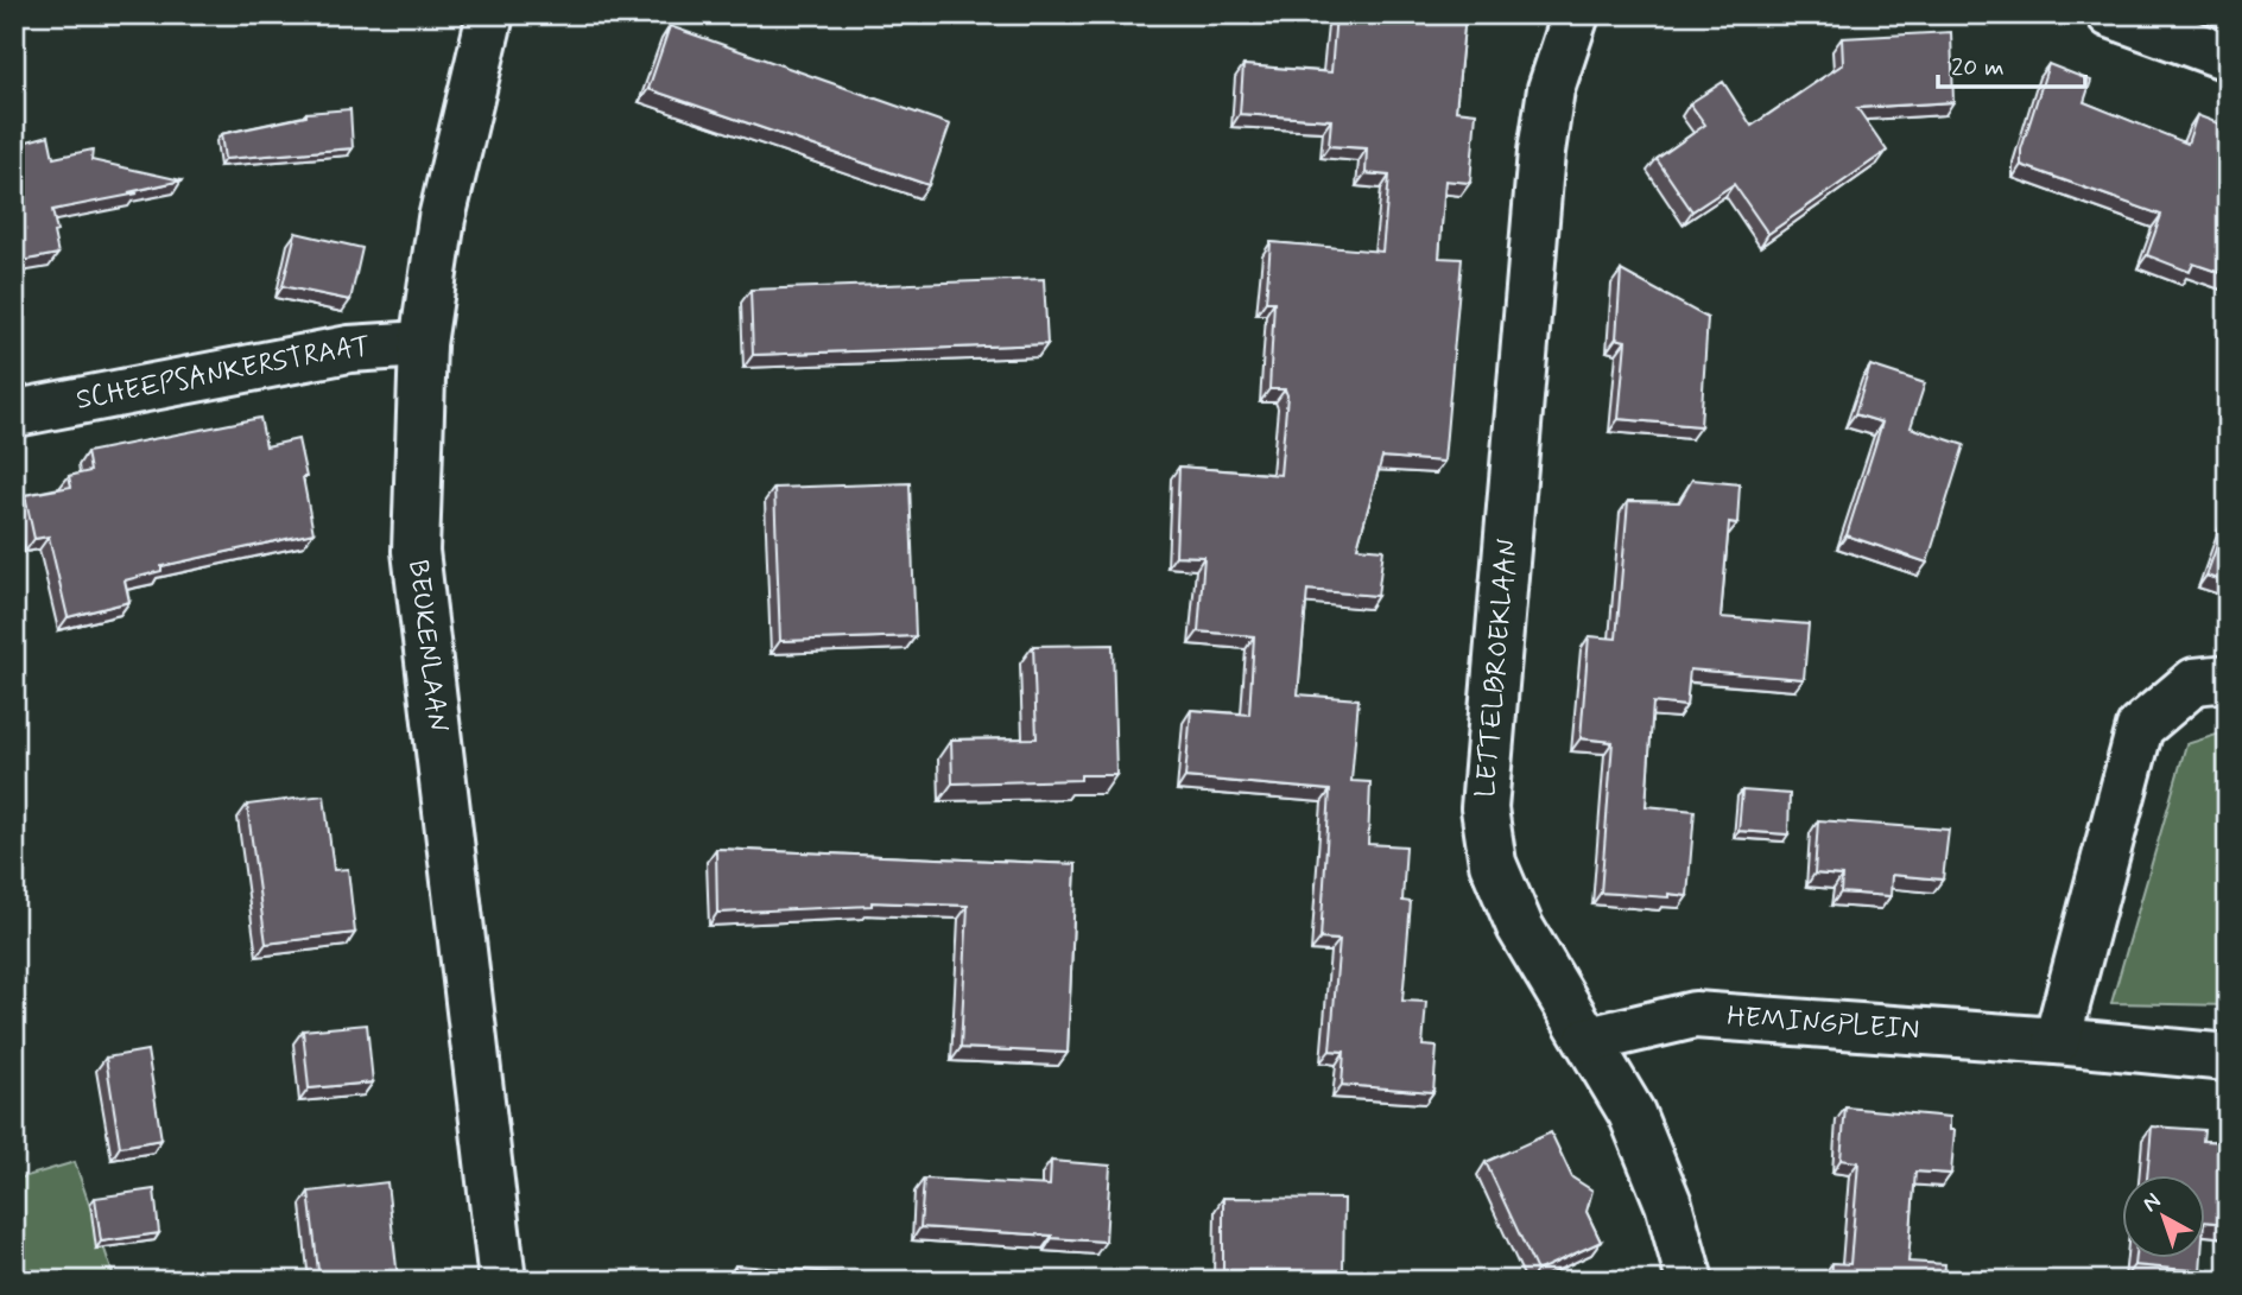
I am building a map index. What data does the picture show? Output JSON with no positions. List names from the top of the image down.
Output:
{
  "streets": {
    "street": [
      "SCHEEPSANKERSTRAAT",
      "BEUKENLAAN",
      "LETTELBROEKLAAN",
      "HEMINGPLEIN"
    ]
  },
  "crossings": [
    ["SCHEEPSANKERSTRAAT", "BEUKENLAAN"],
    ["LETTELBROEKLAAN", "HEMINGPLEIN"]
  ],
  "scale_bar": "20 m",
  "north": "top left"
}
